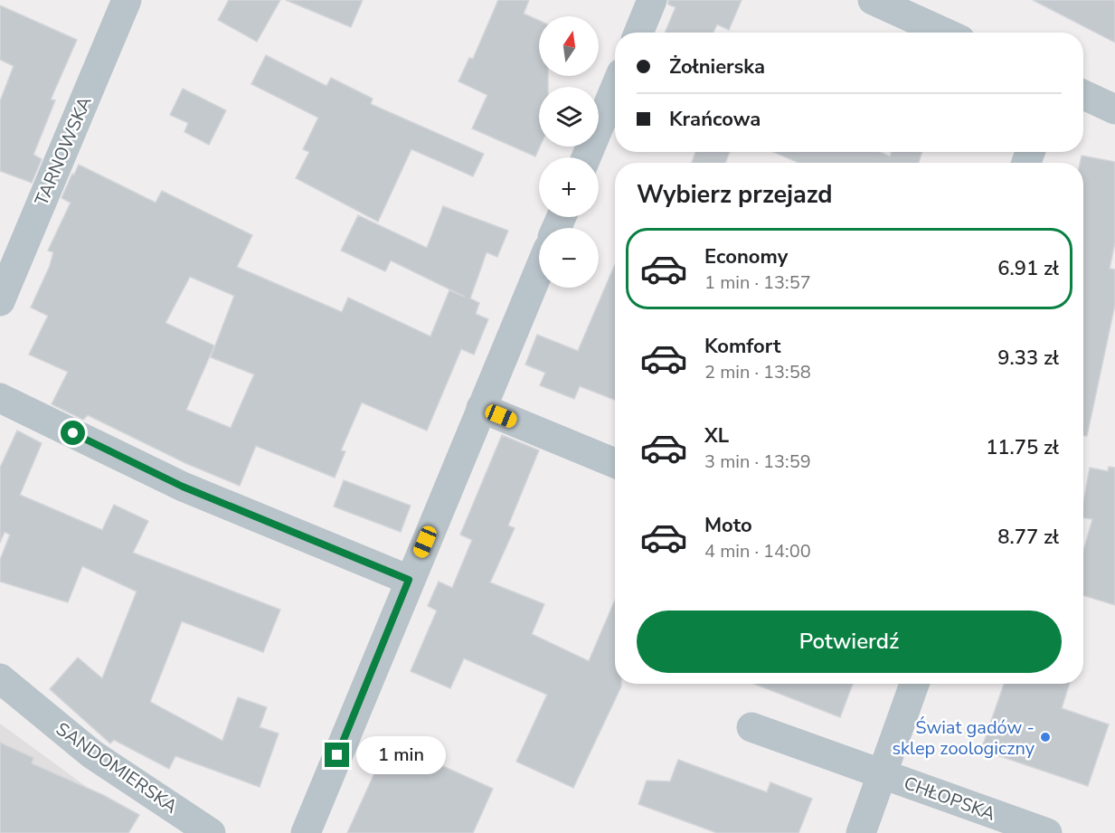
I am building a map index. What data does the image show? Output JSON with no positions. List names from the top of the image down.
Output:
{
  "streets": {
    "street": ["TARNOWSKA", "SANDOMIERSKA", "CHŁOPSKA"]
  },
  "places": ["Świat gadów - sklep zoologiczny"],
  "north": "top",
  "page": {
    "map_buttons": ["+", "−"],
    "banner": ["Żołnierska", "Krańcowa"],
    "heading": "Wybierz przejazd",
    "list": [
      {
        "name": "Economy",
        "note": "1 min · 13:57",
        "value": "6.91 zł"
      },
      {
        "name": "Komfort",
        "note": "2 min · 13:58",
        "value": "9.33 zł"
      },
      {
        "name": "XL",
        "note": "3 min · 13:59",
        "value": "11.75 zł"
      },
      {
        "name": "Moto",
        "note": "4 min · 14:00",
        "value": "8.77 zł"
      }
    ],
    "buttons": "Potwierdź",
    "bubble": "1 min"
  }
}
